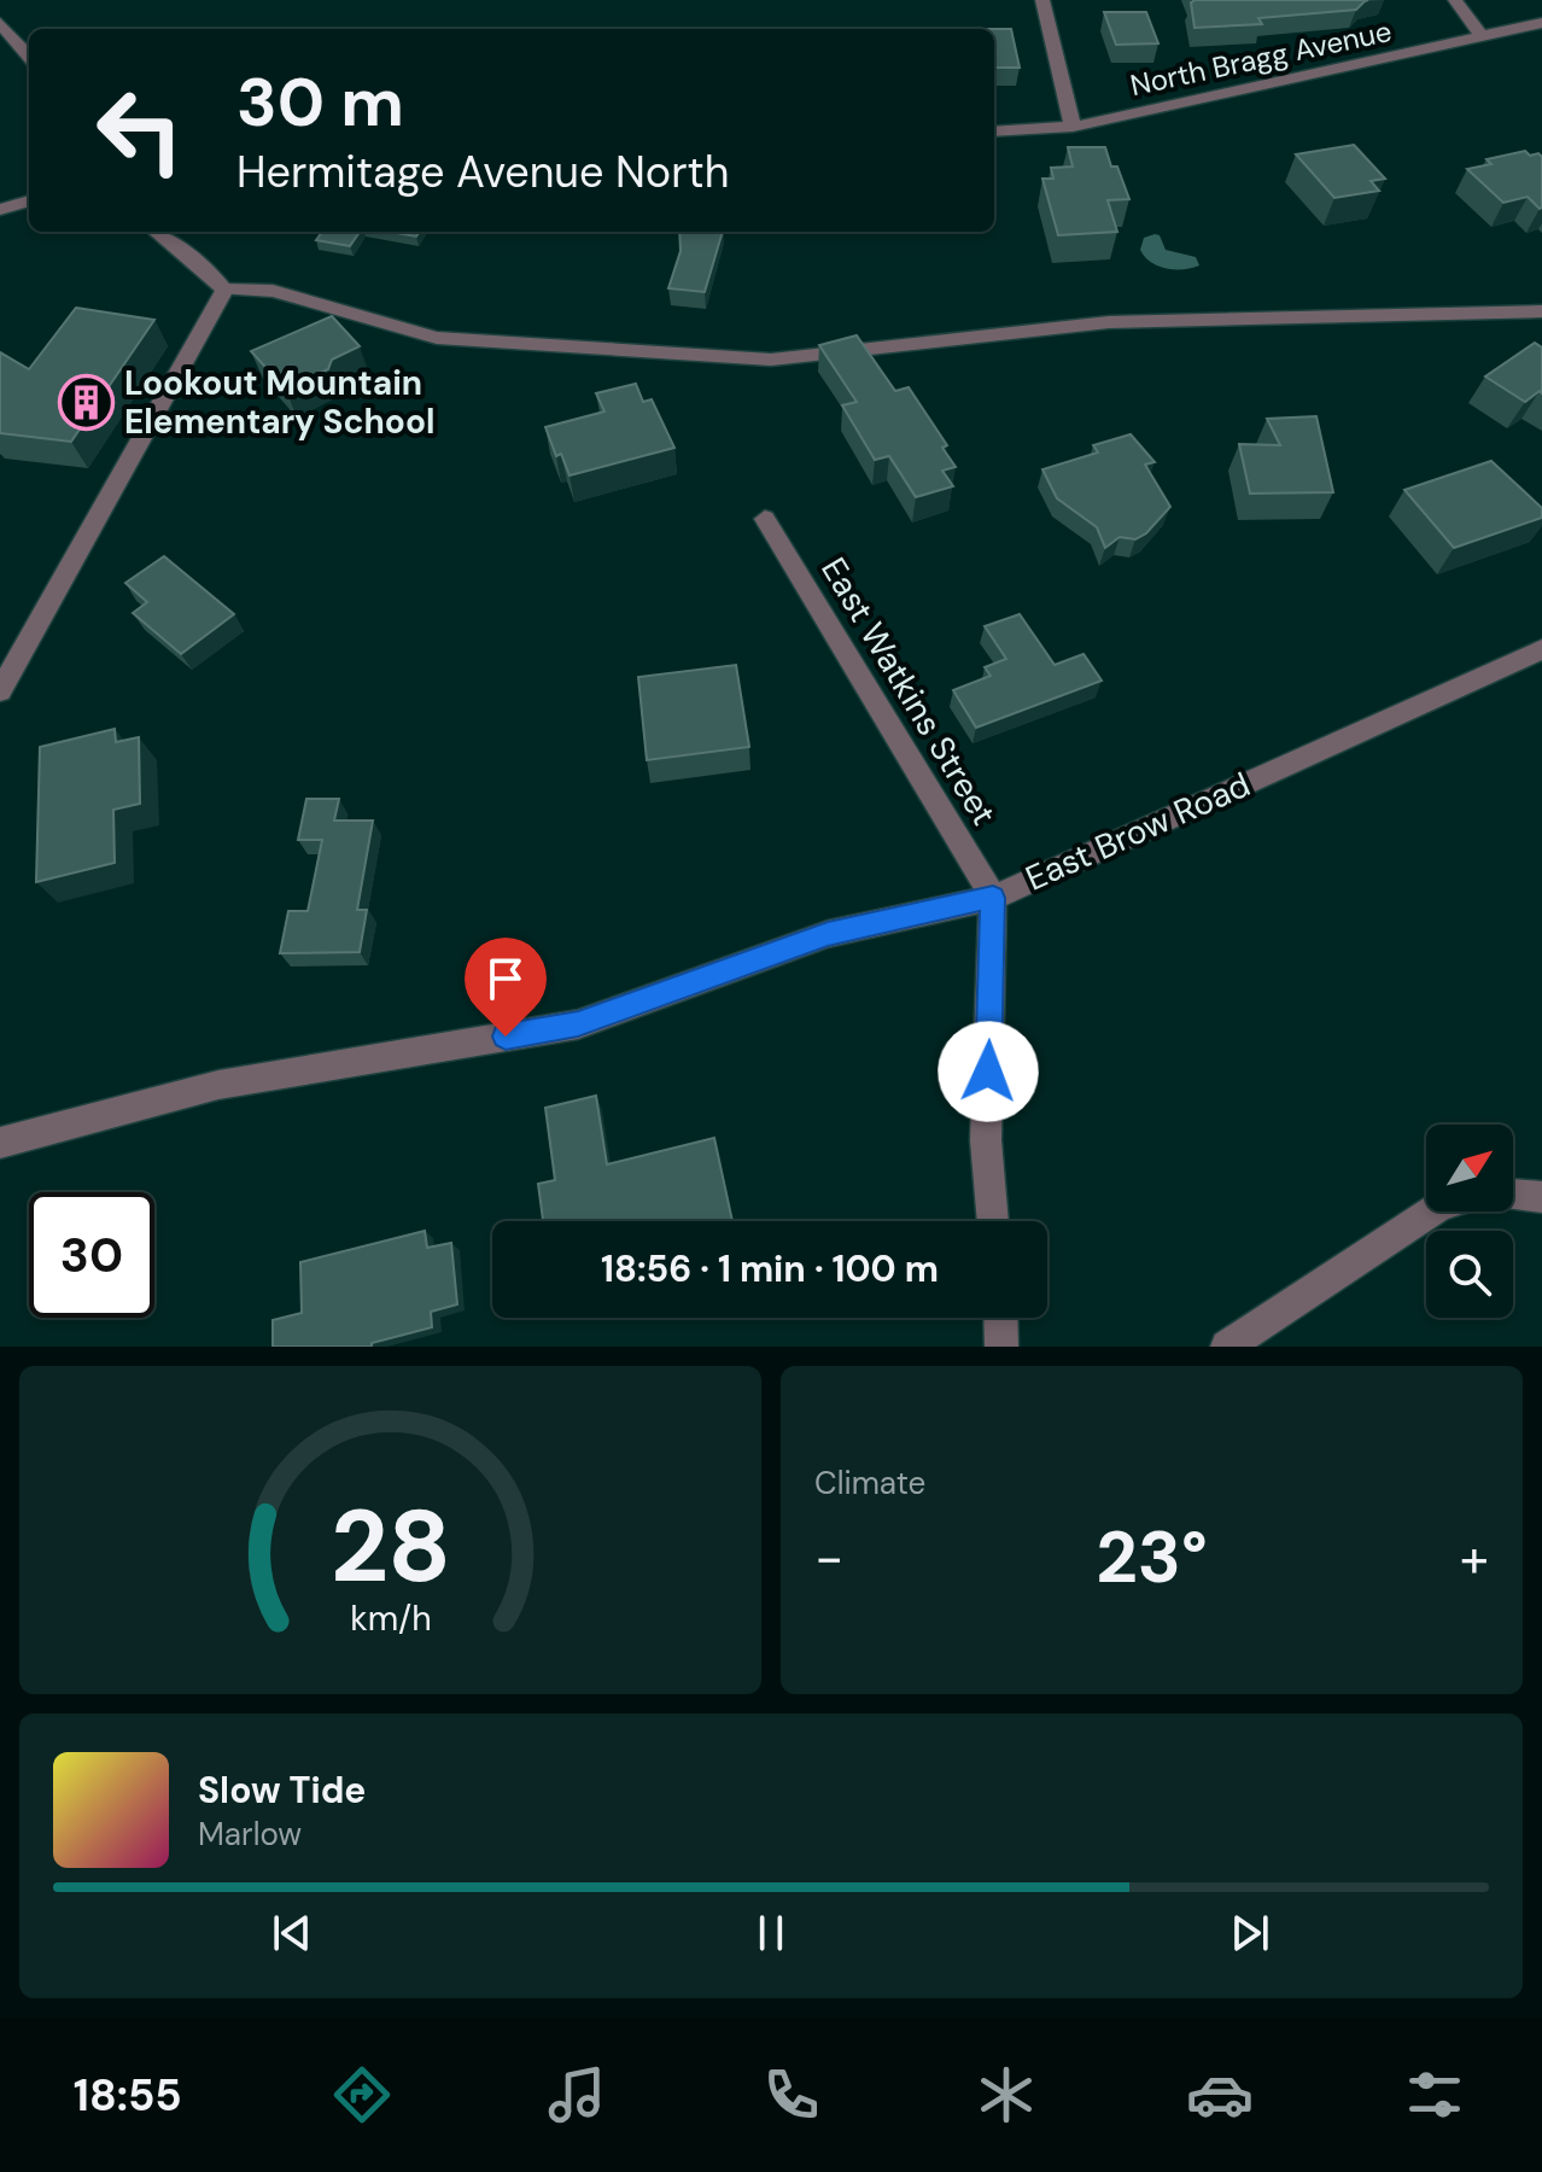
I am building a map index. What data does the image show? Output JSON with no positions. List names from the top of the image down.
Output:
{
  "streets": {
    "street": ["North Bragg Avenue", "East Watkins Street", "East Brow Road"]
  },
  "crossings": [
    ["East Watkins Street", "East Brow Road"]
  ],
  "places": {
    "building": ["Lookout Mountain Elementary School"]
  },
  "north": "top right",
  "page": {
    "turn": ["30 m", "Hermitage Avenue North"],
    "limit": "30",
    "trip": "18:56 · 1 min · 100 m",
    "tile": "Climate",
    "heat": ["−", "23°", "+"],
    "song": ["Slow Tide", "Marlow"],
    "tabs": "18:55",
    "gauge": ["28", "km/h"]
  }
}
